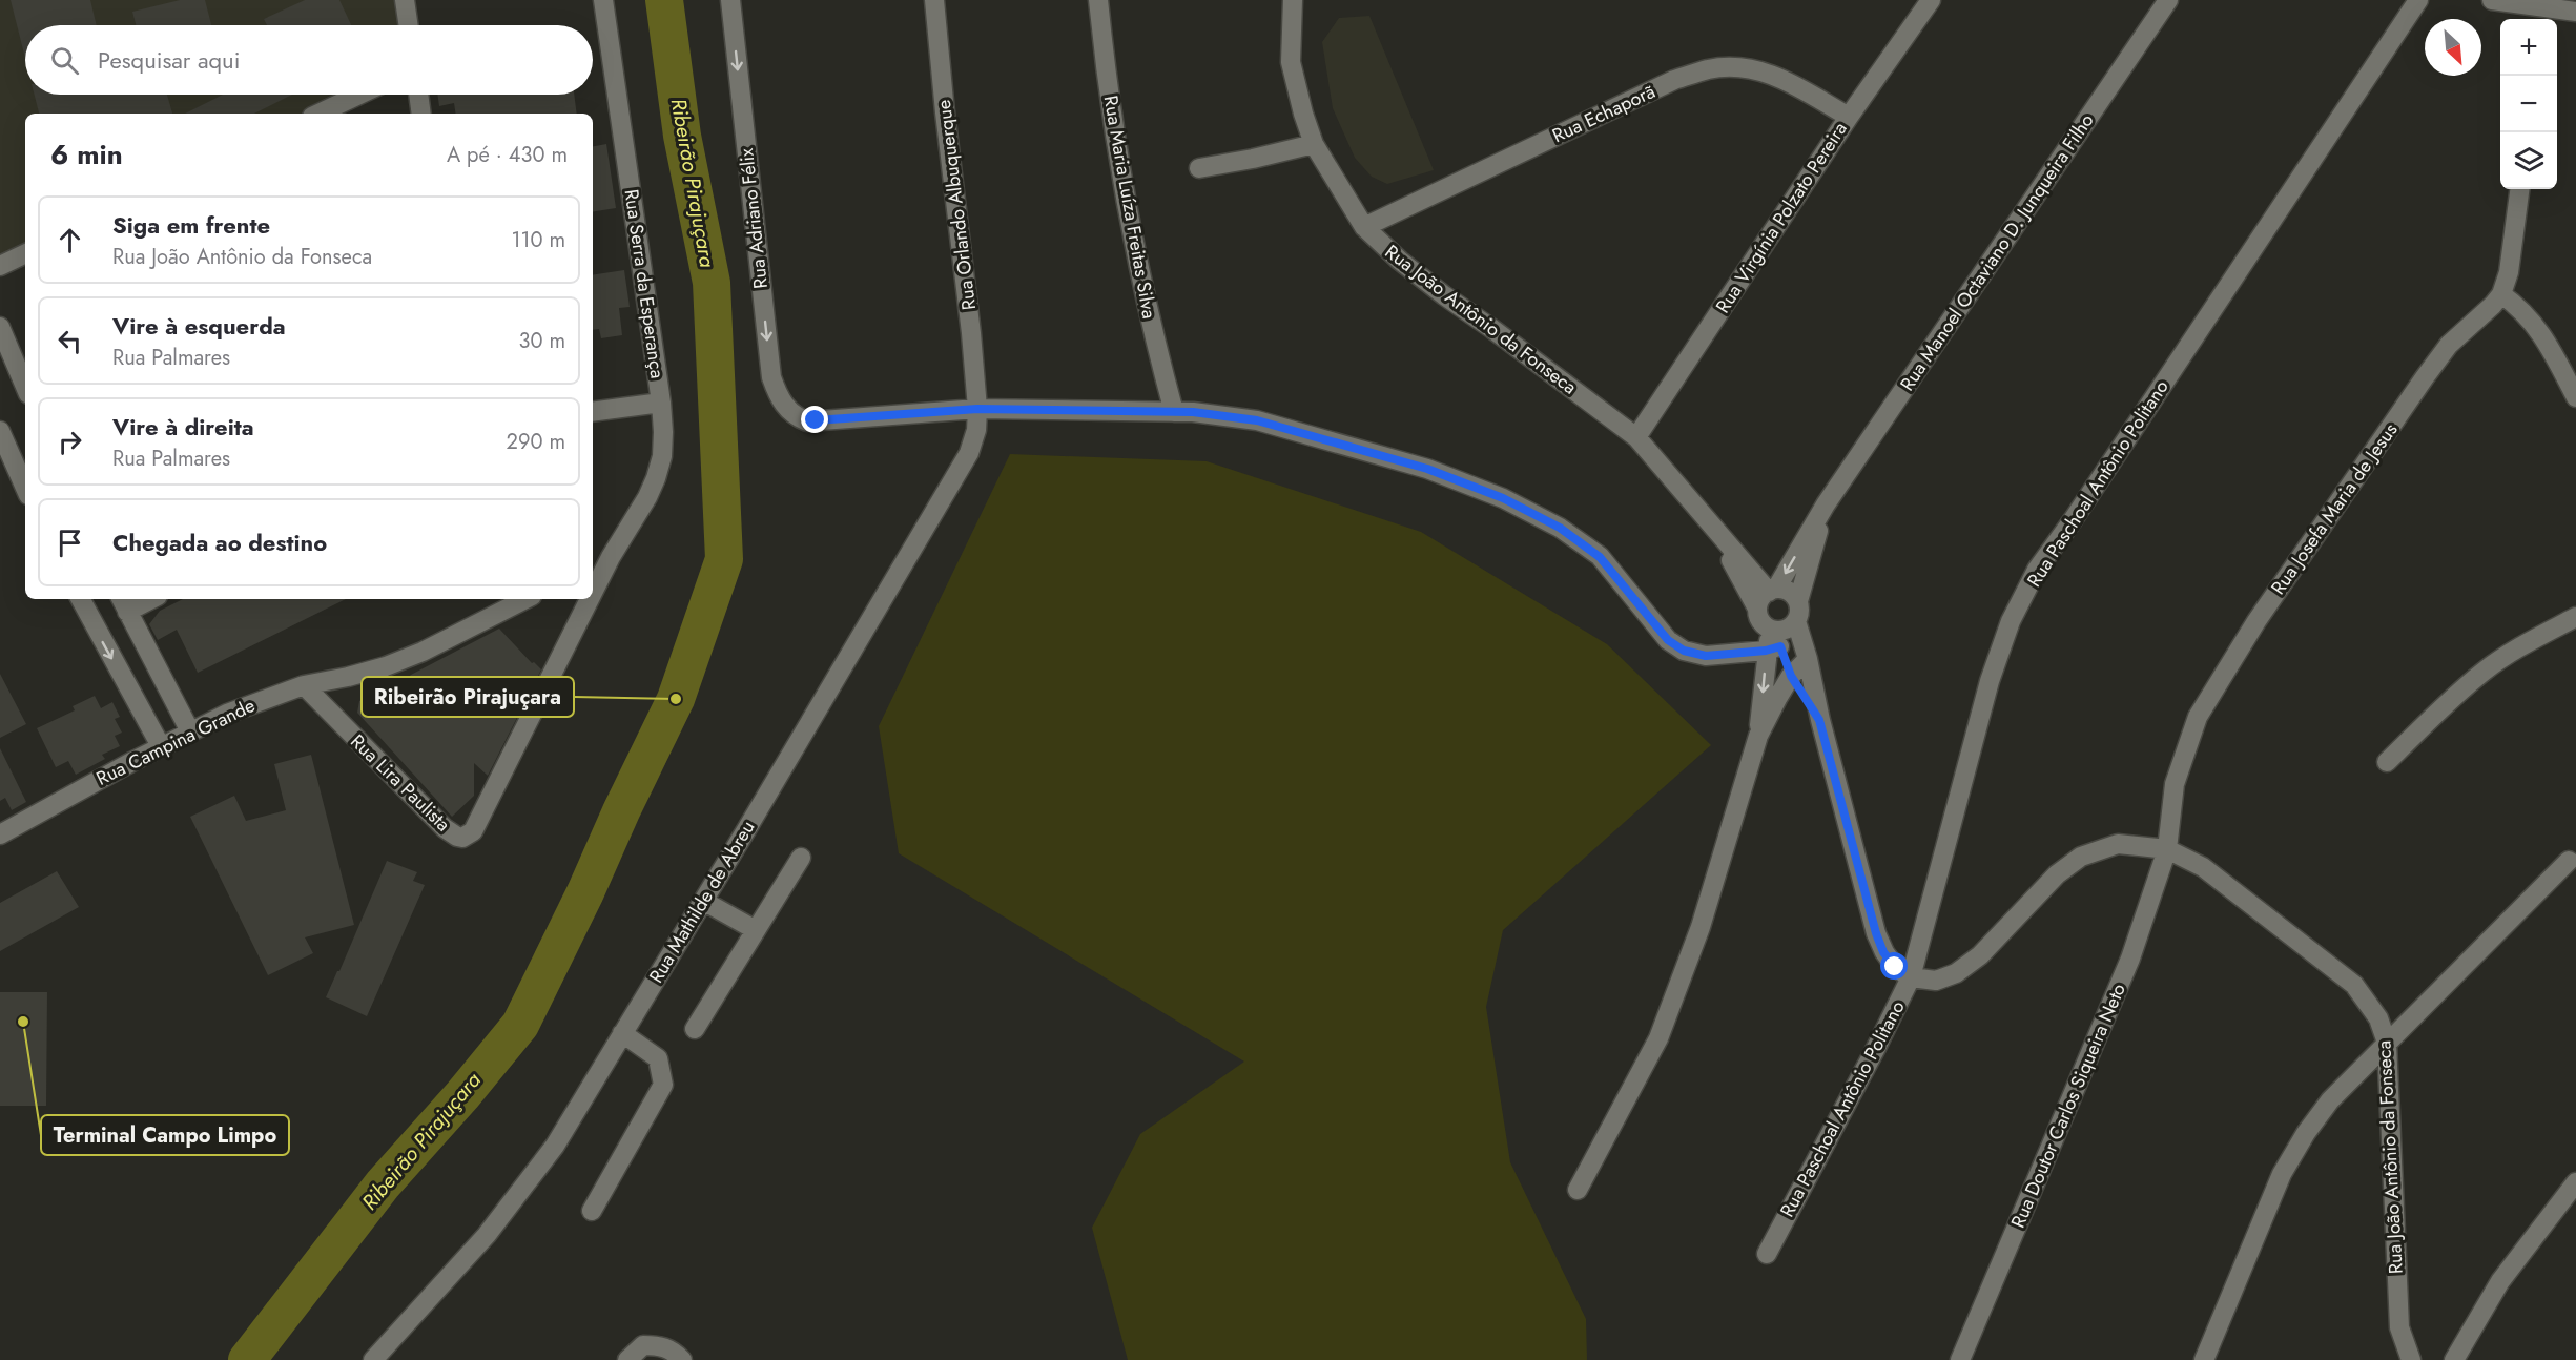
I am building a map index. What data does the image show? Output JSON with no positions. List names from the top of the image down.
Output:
{
  "streets": {
    "street": [
      "Rua Echaporã",
      "Rua Orlando Albuquerque",
      "Rua Maria Luíza Freitas Silva",
      "Rua Virgínia Polzato Pereira",
      "Rua Adriano Félix",
      "Rua Manoel Octaviano D. Junqueira Filho",
      "Rua Serra da Esperança",
      "Rua João Antônio da Fonseca",
      "Rua Paschoal Antônio Politano",
      "Rua Josefa Maria de Jesus",
      "Rua Campina Grande",
      "Rua Lira Paulista",
      "Rua Mathilde de Abreu",
      "Rua Doutor Carlos Siqueira Neto"
    ]
  },
  "crossings": [
    ["Rua Echaporã", "Rua Virgínia Polzato Pereira"],
    ["Rua Echaporã", "Rua João Antônio da Fonseca"],
    ["Rua Orlando Albuquerque", "Rua Adriano Félix"],
    ["Rua Orlando Albuquerque", "Rua Mathilde de Abreu"],
    ["Rua Virgínia Polzato Pereira", "Rua João Antônio da Fonseca"],
    ["Rua Adriano Félix", "Rua Mathilde de Abreu"],
    ["Rua Manoel Octaviano D. Junqueira Filho", "Rua João Antônio da Fonseca"],
    ["Rua Serra da Esperança", "Rua Lira Paulista"],
    ["Rua João Antônio da Fonseca", "Rua Paschoal Antônio Politano"],
    ["Rua João Antônio da Fonseca", "Rua Josefa Maria de Jesus"],
    ["Rua João Antônio da Fonseca", "Rua Doutor Carlos Siqueira Neto"],
    ["Rua Josefa Maria de Jesus", "Rua Doutor Carlos Siqueira Neto"],
    ["Rua Campina Grande", "Rua Lira Paulista"]
  ],
  "water": ["Ribeirão Pirajuçara"],
  "places": ["Ribeirão Pirajuçara", "Terminal Campo Limpo"],
  "north": "bottom right",
  "page": {
    "map_buttons": ["+", "−"],
    "search": "Pesquisar aqui",
    "heading": ["6 min", "A pé · 430 m"],
    "list": [
      ["Siga em frente", "Rua João Antônio da Fonseca", "110 m"],
      ["Vire à esquerda", "Rua Palmares", "30 m"],
      ["Vire à direita", "Rua Palmares", "290 m"],
      "Chegada ao destino"
    ]
  }
}
